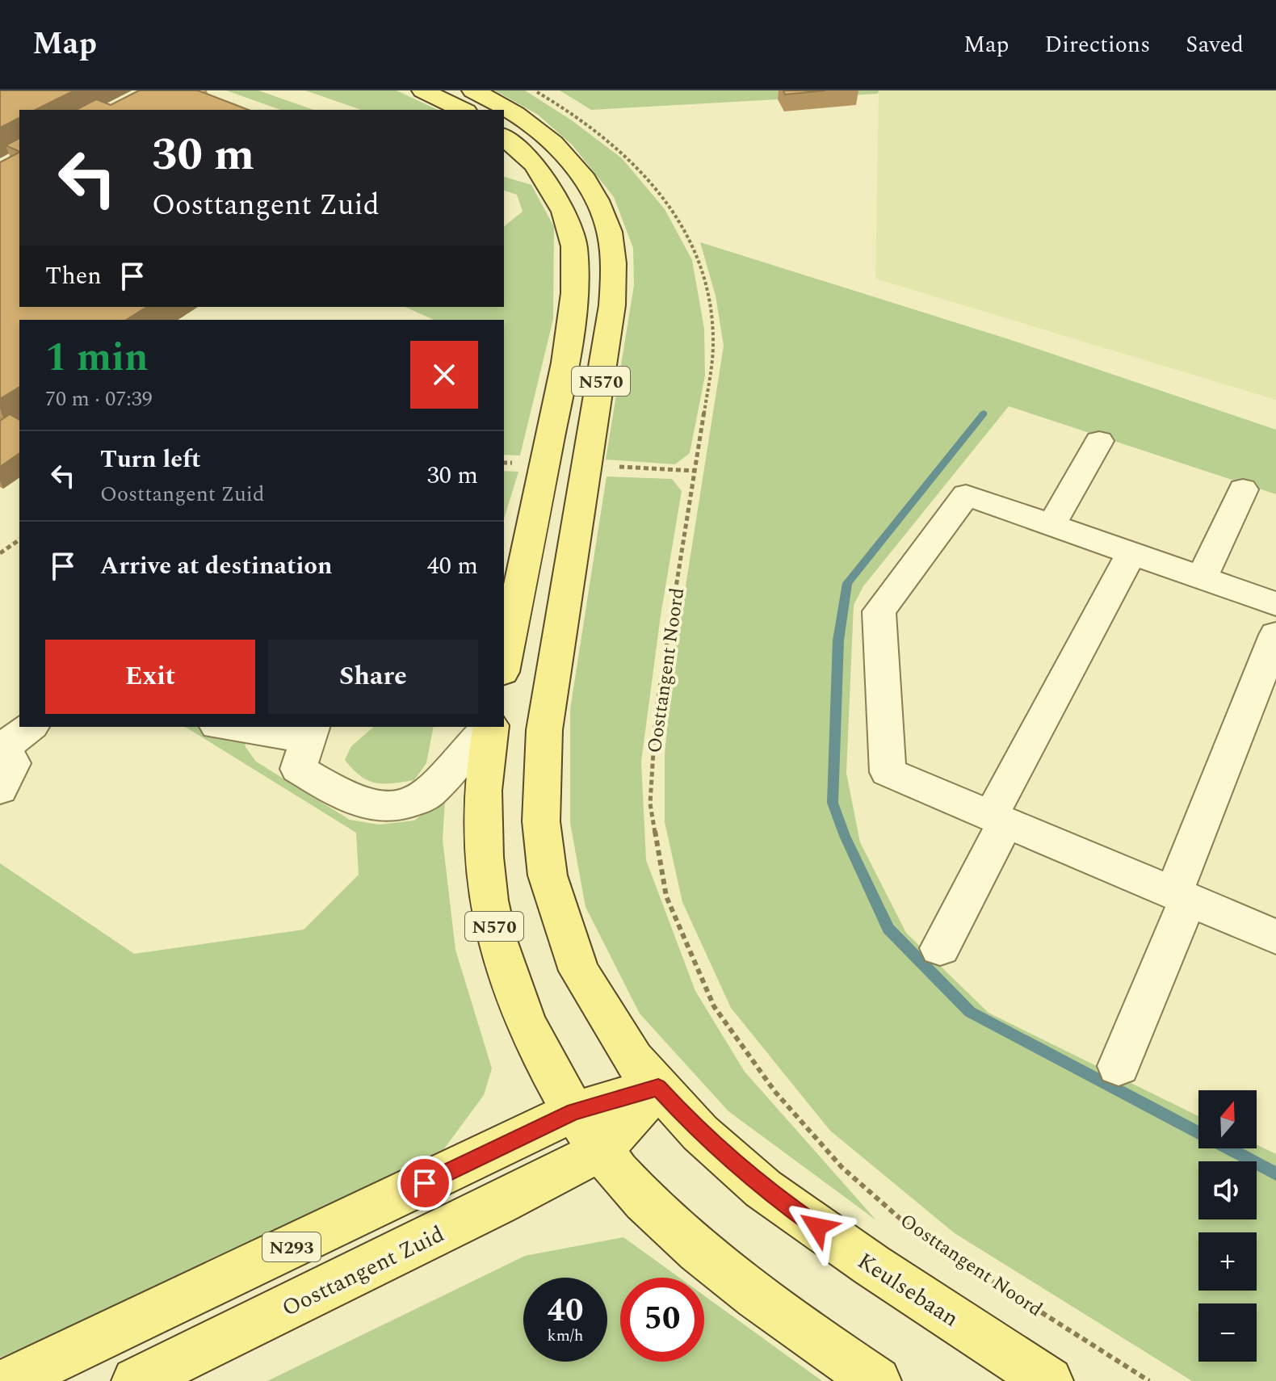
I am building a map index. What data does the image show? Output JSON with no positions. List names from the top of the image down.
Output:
{
  "streets": {
    "main road": [
      "N570",
      "N293",
      "Oosttangent Zuid",
      "Keulsebaan"
    ],
    "path": ["Oosttangent Noord"]
  },
  "crossings": [
    ["N570", "N293"],
    ["N570", "Oosttangent Zuid"],
    ["N570", "Keulsebaan"],
    ["N293", "Oosttangent Zuid"],
    ["N293", "Keulsebaan"],
    ["Oosttangent Zuid", "Keulsebaan"]
  ],
  "north": "top",
  "page": {
    "header": "Map",
    "nav": ["Map", "Directions", "Saved"],
    "turn": ["30 m", "Oosttangent Zuid"],
    "then": "Then",
    "heading": ["1 min", "70 m · 07:39"],
    "list": [
      {
        "name": "Turn left",
        "note": "Oosttangent Zuid",
        "value": "30 m"
      },
      {
        "name": "Arrive at destination",
        "value": "40 m"
      }
    ],
    "buttons": ["Exit", "Share"],
    "map_buttons": ["+", "−"],
    "speed": "40 km/h",
    "limit": "50"
  }
}
